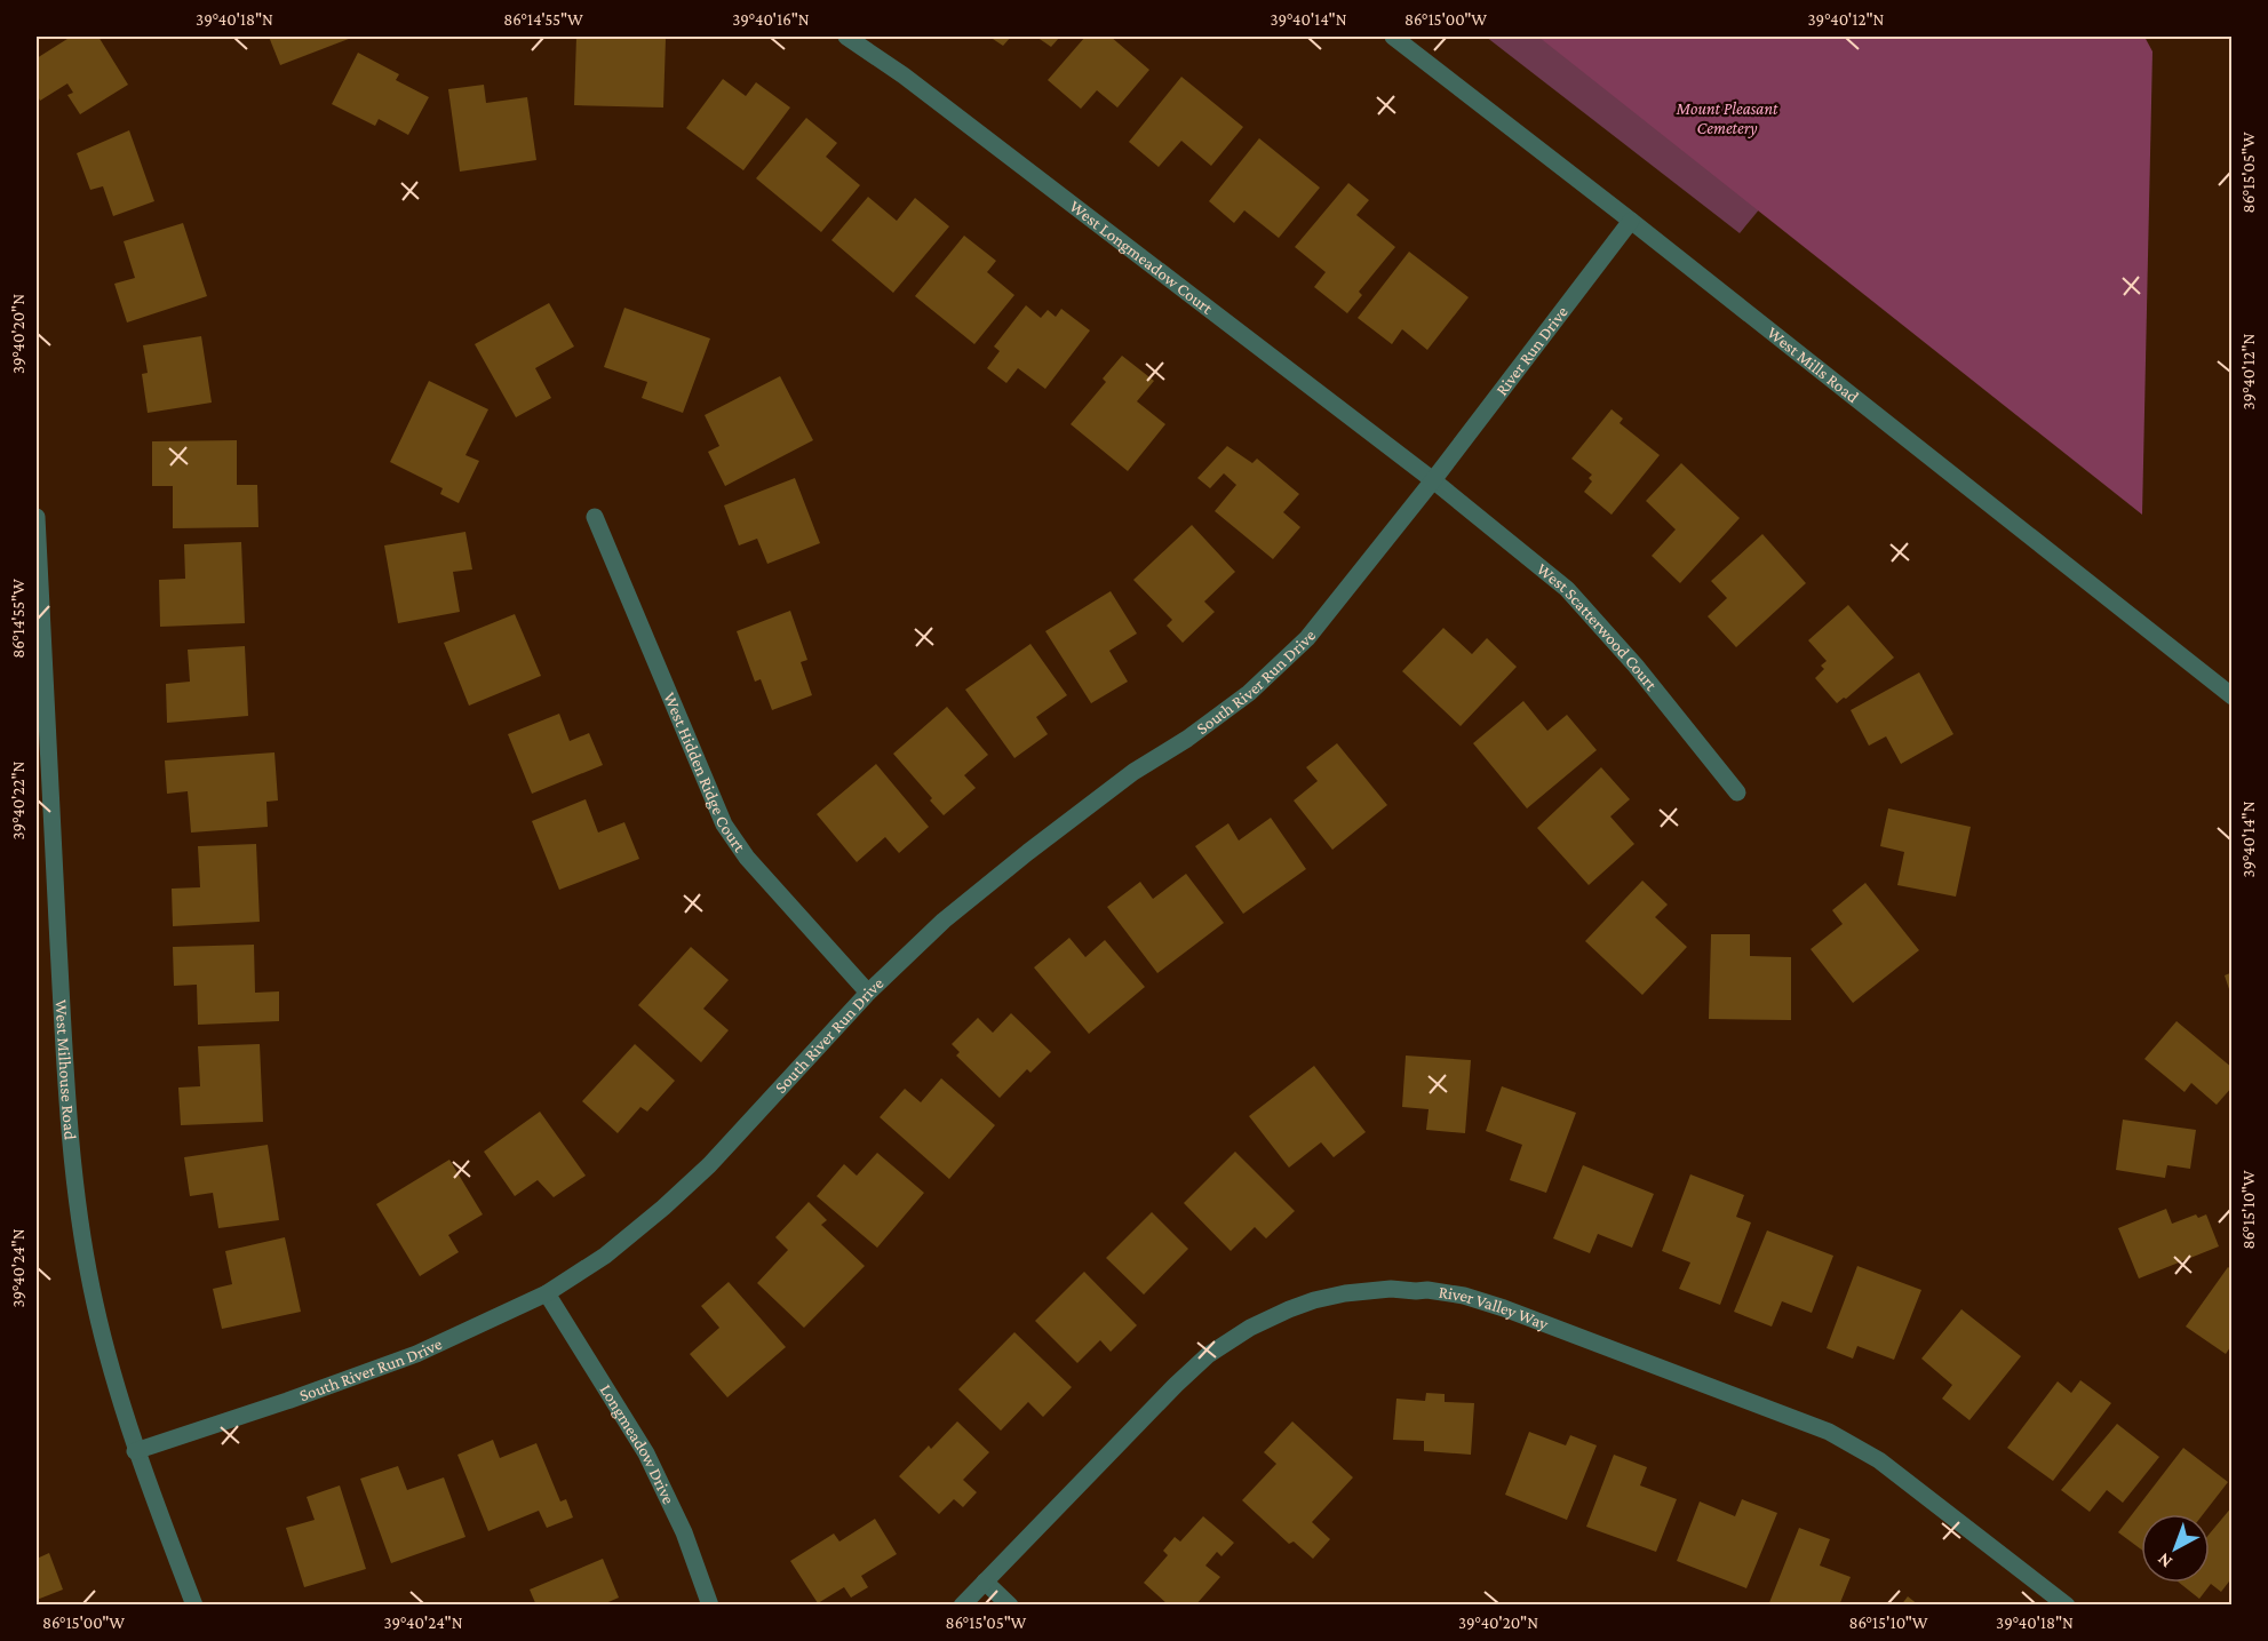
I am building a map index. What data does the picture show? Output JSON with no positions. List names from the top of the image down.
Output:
{
  "streets": {
    "street": [
      "West Longmeadow Court",
      "River Run Drive",
      "West Mills Road",
      "West Scatterwood Court",
      "South River Run Drive",
      "West Hidden Ridge Court",
      "West Milhouse Road",
      "River Valley Way",
      "Longmeadow Drive"
    ]
  },
  "crossings": [
    ["West Longmeadow Court", "River Run Drive"],
    ["West Longmeadow Court", "West Scatterwood Court"],
    ["West Longmeadow Court", "South River Run Drive"],
    ["River Run Drive", "West Mills Road"],
    ["River Run Drive", "West Scatterwood Court"],
    ["River Run Drive", "South River Run Drive"],
    ["West Scatterwood Court", "South River Run Drive"],
    ["South River Run Drive", "West Hidden Ridge Court"],
    ["South River Run Drive", "West Milhouse Road"],
    ["South River Run Drive", "Longmeadow Drive"]
  ],
  "parks": ["Mount Pleasant Cemetery"],
  "north": "bottom left",
  "coordinates": [
    "39°40'18\"N",
    "86°14'55\"W",
    "39°40'16\"N",
    "39°40'14\"N",
    "86°15'00\"W",
    "39°40'12\"N",
    "86°15'05\"W",
    "39°40'20\"N",
    "39°40'22\"N",
    "86°15'10\"W",
    "39°40'24\"N"
  ]
}
